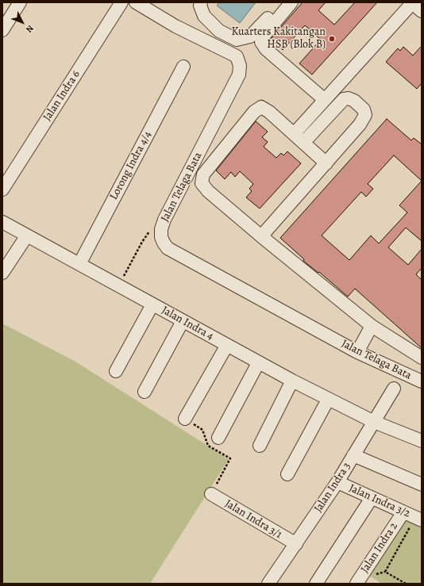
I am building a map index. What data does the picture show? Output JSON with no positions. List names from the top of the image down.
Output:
{
  "streets": {
    "street": [
      "Jalan Indra 6",
      "Lorong Indra 4/4",
      "Jalan Telaga Bata",
      "Jalan Indra 4",
      "Jalan Indra 3",
      "Jalan Indra 3/2",
      "Jalan Indra 3/1",
      "Jalan Indra 2"
    ]
  },
  "crossings": [
    ["Lorong Indra 4/4", "Jalan Indra 4"],
    ["Jalan Indra 4", "Jalan Indra 3"],
    ["Jalan Indra 3", "Jalan Indra 3/2"],
    ["Jalan Indra 3", "Jalan Indra 3/1"],
    ["Jalan Indra 3/2", "Jalan Indra 2"]
  ],
  "places": ["Kuarters Kakitangan HSB (Blok B)"],
  "north": "bottom right"
}
